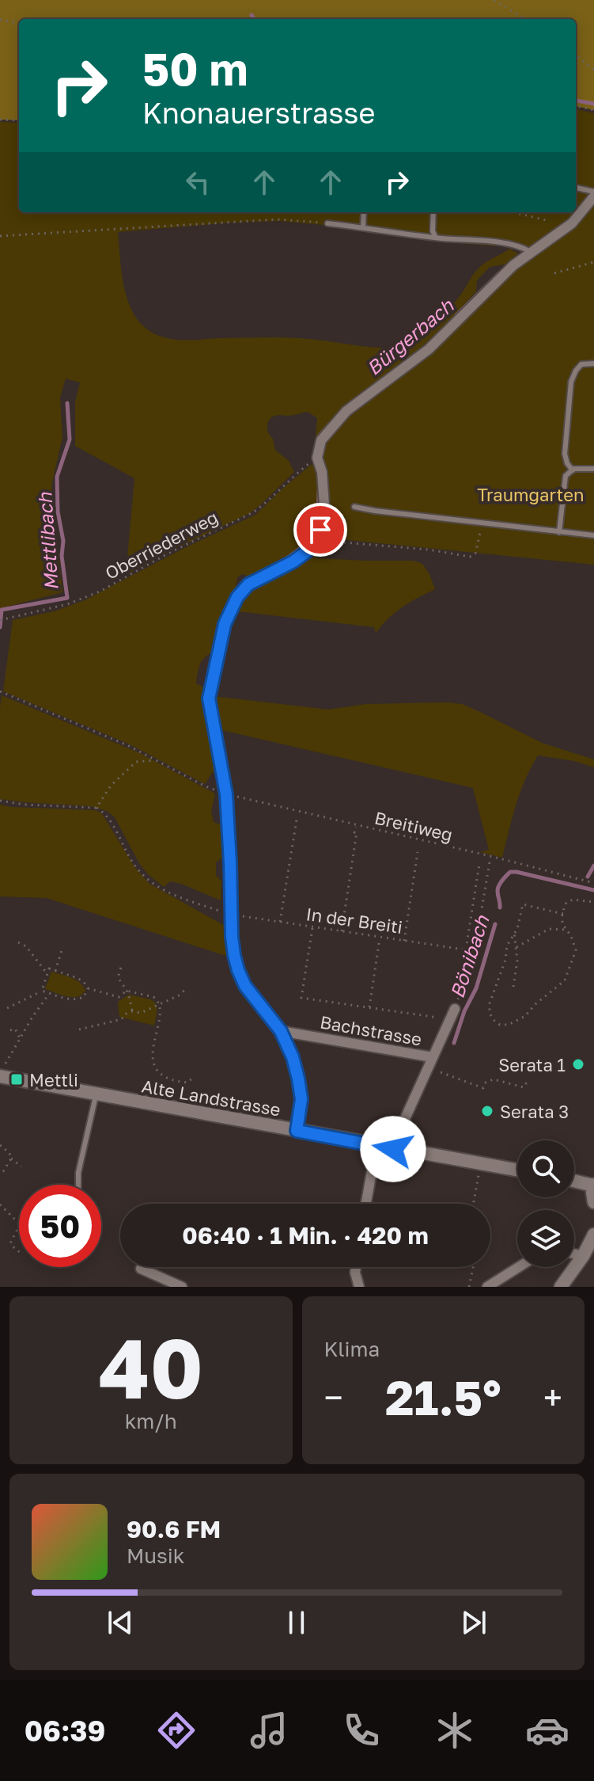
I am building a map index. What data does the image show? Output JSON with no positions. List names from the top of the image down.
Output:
{
  "streets": {
    "main road": ["Alte Landstrasse"],
    "street": ["Bachstrasse"],
    "path": ["Oberriederweg", "Breitiweg", "In der Breiti"]
  },
  "crossings": [
    ["Bachstrasse", "Alte Landstrasse"]
  ],
  "water": ["Bürgerbach", "Mettlibach", "Bönibach"],
  "parks": ["Traumgarten"],
  "places": {
    "other": ["Serata 1", "Serata 3"],
    "transit": ["Mettli"]
  },
  "page": {
    "turn": ["50 m", "Knonauerstrasse"],
    "limit": "50",
    "trip": "06:40 · 1 Min. · 420 m",
    "tile": [
      ["40", "km/h"],
      "Klima"
    ],
    "heat": ["−", "21.5°", "+"],
    "song": ["90.6 FM", "Musik"],
    "tabs": "06:39"
  }
}
